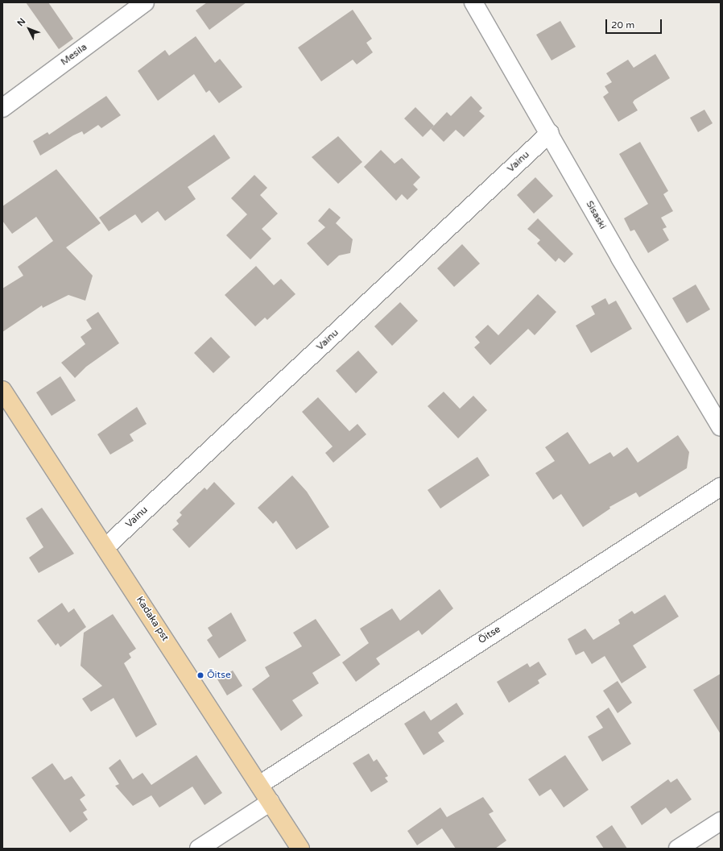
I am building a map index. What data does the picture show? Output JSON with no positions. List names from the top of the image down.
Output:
{
  "streets": {
    "main road": ["Kadaka pst"],
    "street": [
      "Mesila",
      "Vainu",
      "Sisaski",
      "Õitse"
    ]
  },
  "crossings": [
    ["Vainu", "Sisaski"],
    ["Vainu", "Kadaka pst"],
    ["Kadaka pst", "Õitse"]
  ],
  "places": ["Õitse"],
  "scale_bar": "20 m",
  "north": "top left"
}
